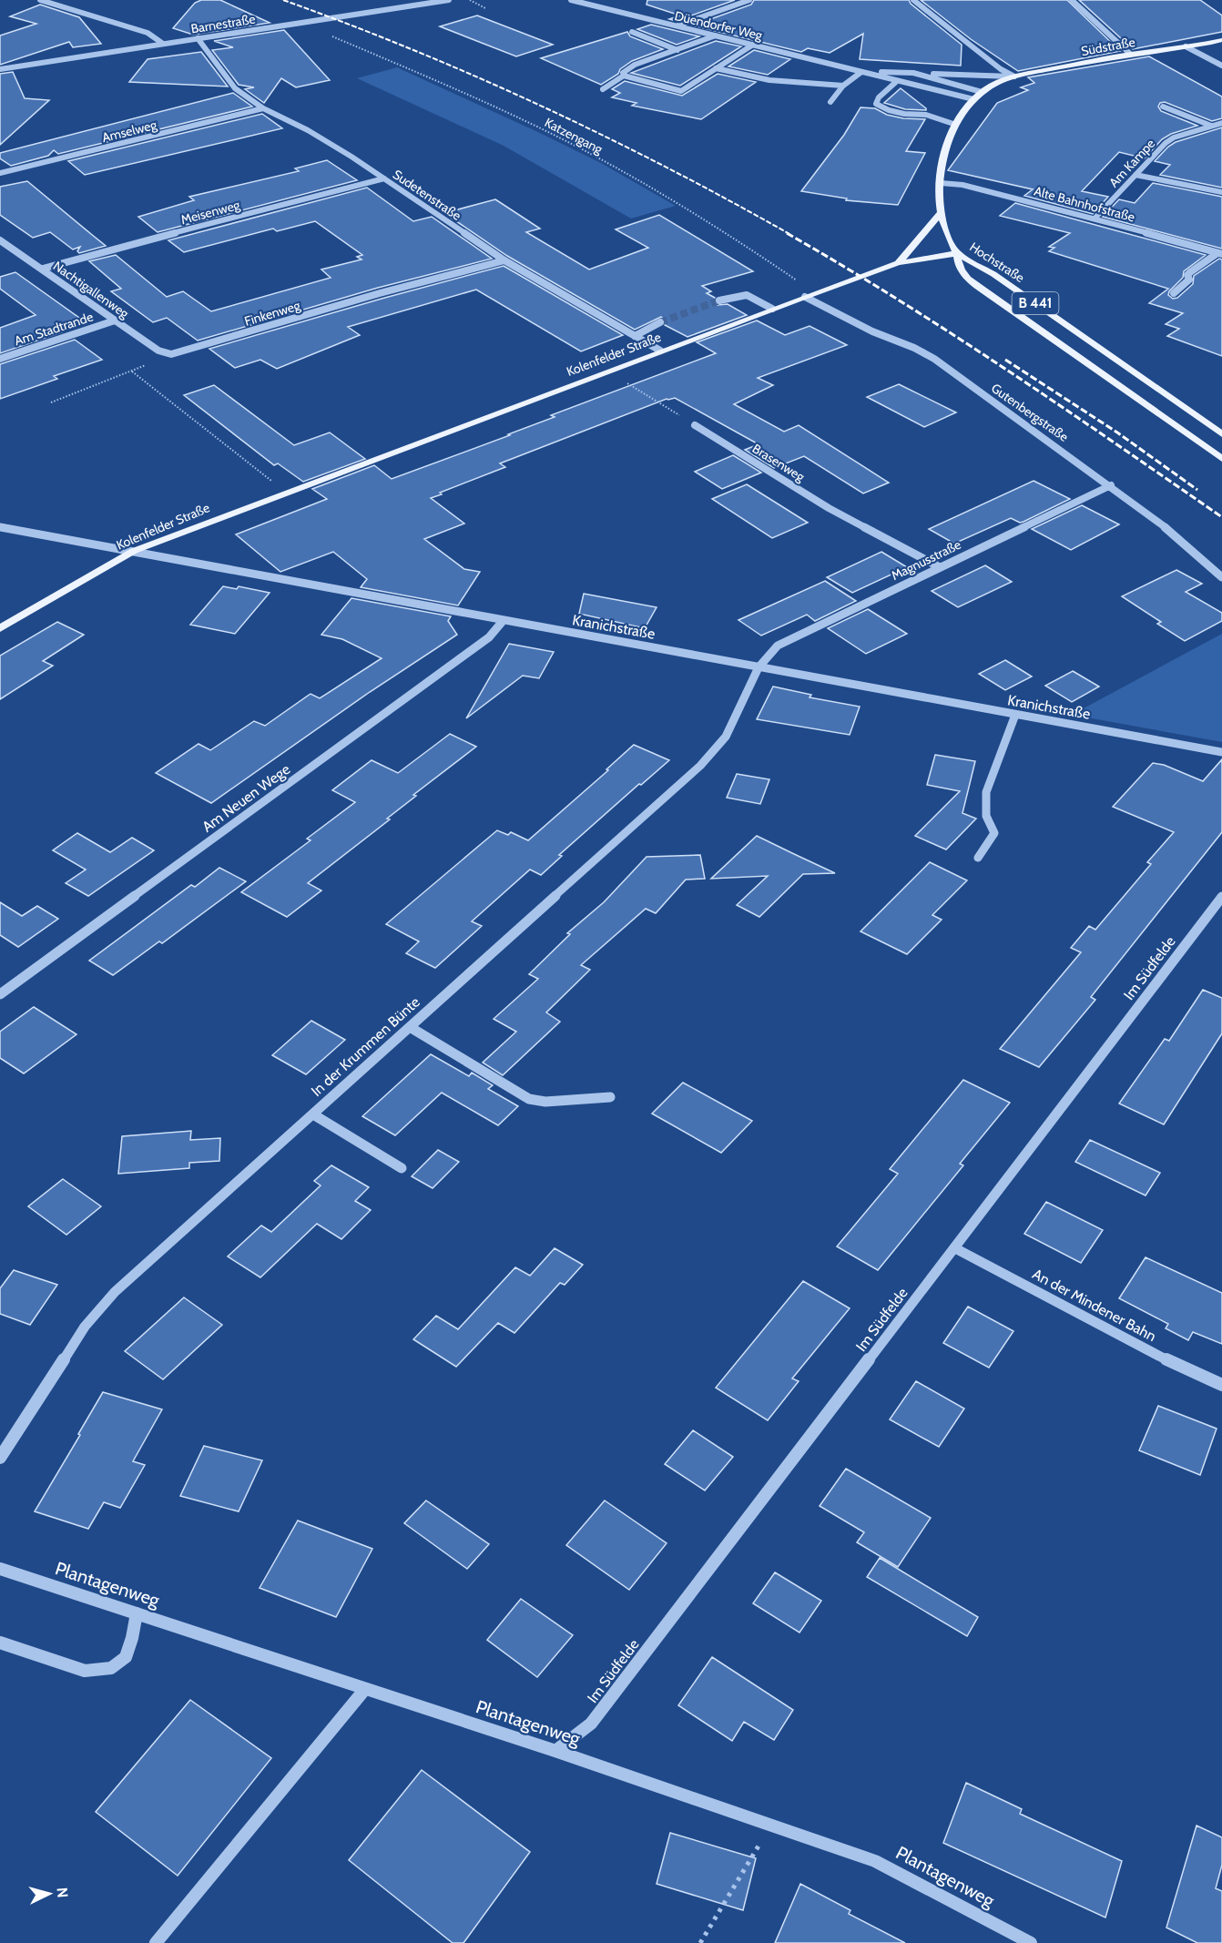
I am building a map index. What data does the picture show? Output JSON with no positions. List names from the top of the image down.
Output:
{
  "streets": {
    "main road": [
      "Südstraße",
      "Hochstraße",
      "B 441",
      "Kolenfelder Straße"
    ],
    "street": [
      "Barnestraße",
      "Düendorfer Weg",
      "Amselweg",
      "Am Kampe",
      "Sudetenstraße",
      "Alte Bahnhofstraße",
      "Meisenweg",
      "Nachtigallenweg",
      "Finkenweg",
      "Am Stadtrande",
      "Gutenbergstraße",
      "Brasenweg",
      "Magnusstraße",
      "Kranichstraße",
      "Am Neuen Wege",
      "Im Südfelde",
      "In der Krummen Bünte",
      "An der Mindener Bahn",
      "Plantagenweg"
    ],
    "path": ["Katzengang"]
  },
  "crossings": [
    ["Barnestraße", "Katzengang"],
    ["Barnestraße", "Sudetenstraße"],
    ["Düendorfer Weg", "Südstraße"],
    ["Düendorfer Weg", "B 441"],
    ["Südstraße", "B 441"],
    ["Amselweg", "Sudetenstraße"],
    ["Katzengang", "Kolenfelder Straße"],
    ["Am Kampe", "Alte Bahnhofstraße"],
    ["Sudetenstraße", "Meisenweg"],
    ["Sudetenstraße", "Finkenweg"],
    ["Sudetenstraße", "Kolenfelder Straße"],
    ["Alte Bahnhofstraße", "B 441"],
    ["Meisenweg", "Nachtigallenweg"],
    ["Hochstraße", "B 441"],
    ["Hochstraße", "Kolenfelder Straße"],
    ["Nachtigallenweg", "Finkenweg"],
    ["Nachtigallenweg", "Am Stadtrande"],
    ["B 441", "Kolenfelder Straße"],
    ["Kolenfelder Straße", "Gutenbergstraße"],
    ["Kolenfelder Straße", "Kranichstraße"],
    ["Gutenbergstraße", "Magnusstraße"],
    ["Brasenweg", "Magnusstraße"],
    ["Magnusstraße", "Kranichstraße"],
    ["Magnusstraße", "In der Krummen Bünte"],
    ["Kranichstraße", "Am Neuen Wege"],
    ["Kranichstraße", "In der Krummen Bünte"],
    ["Im Südfelde", "An der Mindener Bahn"],
    ["Im Südfelde", "Plantagenweg"]
  ],
  "north": "right"
}
